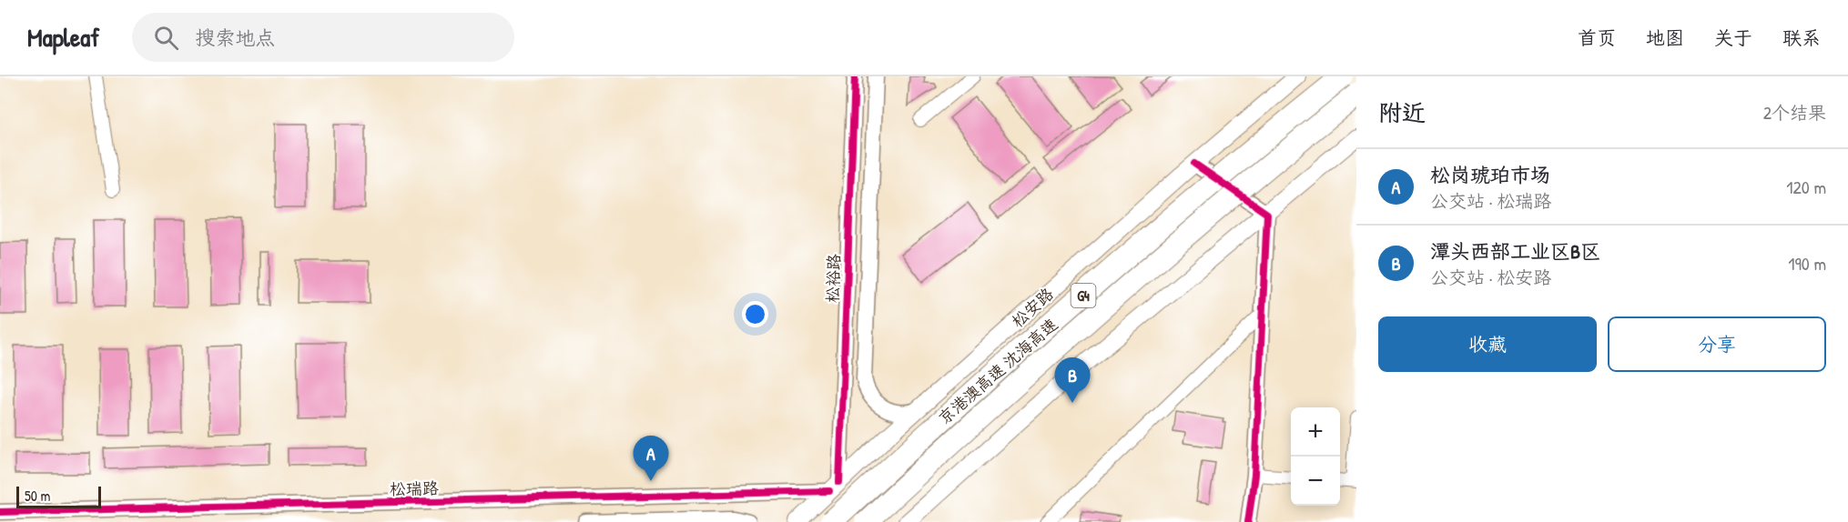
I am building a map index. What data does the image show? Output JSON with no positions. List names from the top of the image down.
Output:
{
  "streets": {
    "highway": ["G4", "京港澳高速 沈海高速"],
    "main road": ["松安路"],
    "street": ["松裕路", "松瑞路"]
  },
  "crossings": [
    ["松裕路", "松安路"],
    ["松裕路", "松瑞路"],
    ["松安路", "松瑞路"]
  ],
  "scale_bar": "50 m",
  "page": {
    "header": "Mapleaf",
    "search": "搜索地点",
    "nav": [
      "首页",
      "地图",
      "关于",
      "联系"
    ],
    "heading": ["附近", "2个结果"],
    "list": [
      {
        "mark": "A",
        "name": "松岗琥珀市场",
        "note": "公交站 · 松瑞路",
        "value": "120 m"
      },
      {
        "mark": "B",
        "name": "潭头西部工业区B区",
        "note": "公交站 · 松安路",
        "value": "190 m"
      }
    ],
    "buttons": ["收藏", "分享"],
    "pins": ["B", "A"],
    "map_buttons": ["+", "−"],
    "scale": "50 m"
  }
}
